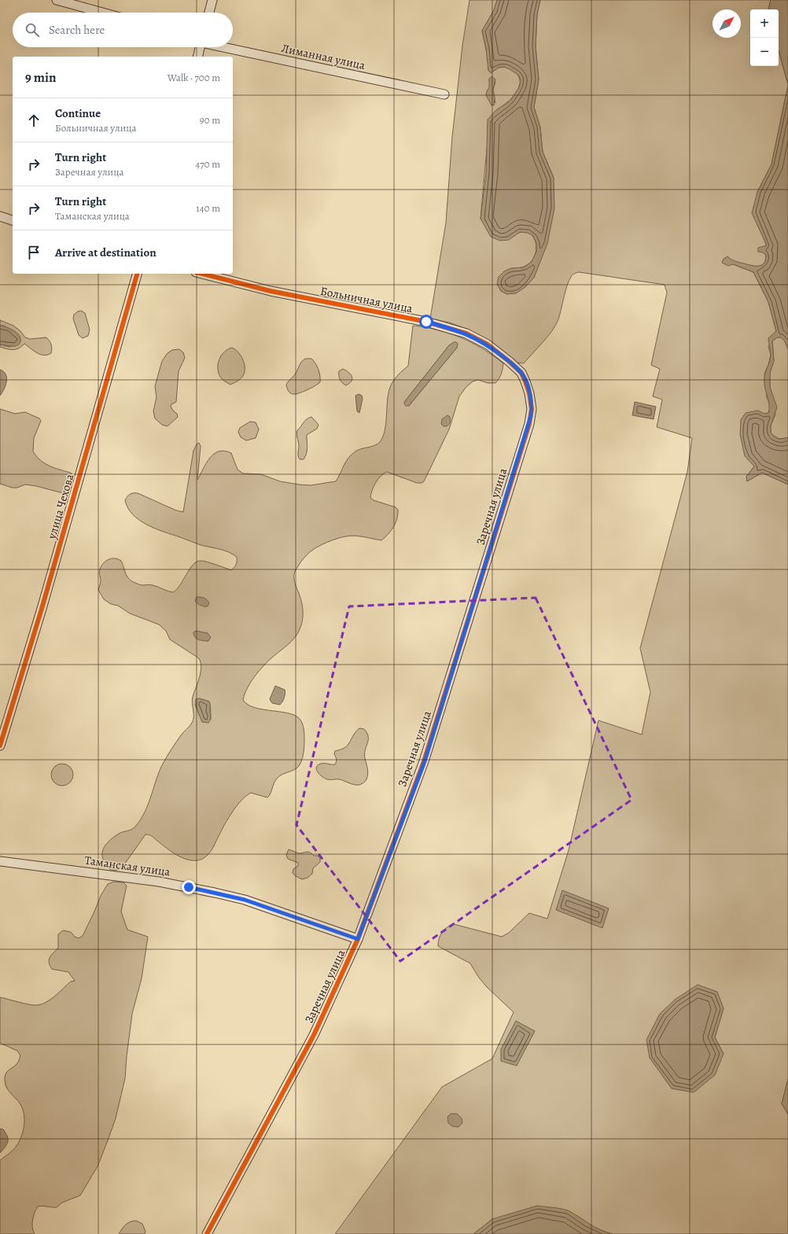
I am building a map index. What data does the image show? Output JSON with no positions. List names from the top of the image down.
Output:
{
  "streets": {
    "street": [
      "Лиманная улица",
      "Больничная улица",
      "улица Чехова",
      "Заречная улица",
      "Таманская улица"
    ]
  },
  "crossings": [
    ["Больничная улица", "Заречная улица"],
    ["Заречная улица", "Таманская улица"]
  ],
  "north": "top right",
  "page": {
    "map_buttons": ["+", "−"],
    "search": "Search here",
    "heading": ["9 min", "Walk · 700 m"],
    "list": [
      ["Continue", "Больничная улица", "90 m"],
      ["Turn right", "Заречная улица", "470 m"],
      ["Turn right", "Таманская улица", "140 m"],
      "Arrive at destination"
    ]
  }
}
